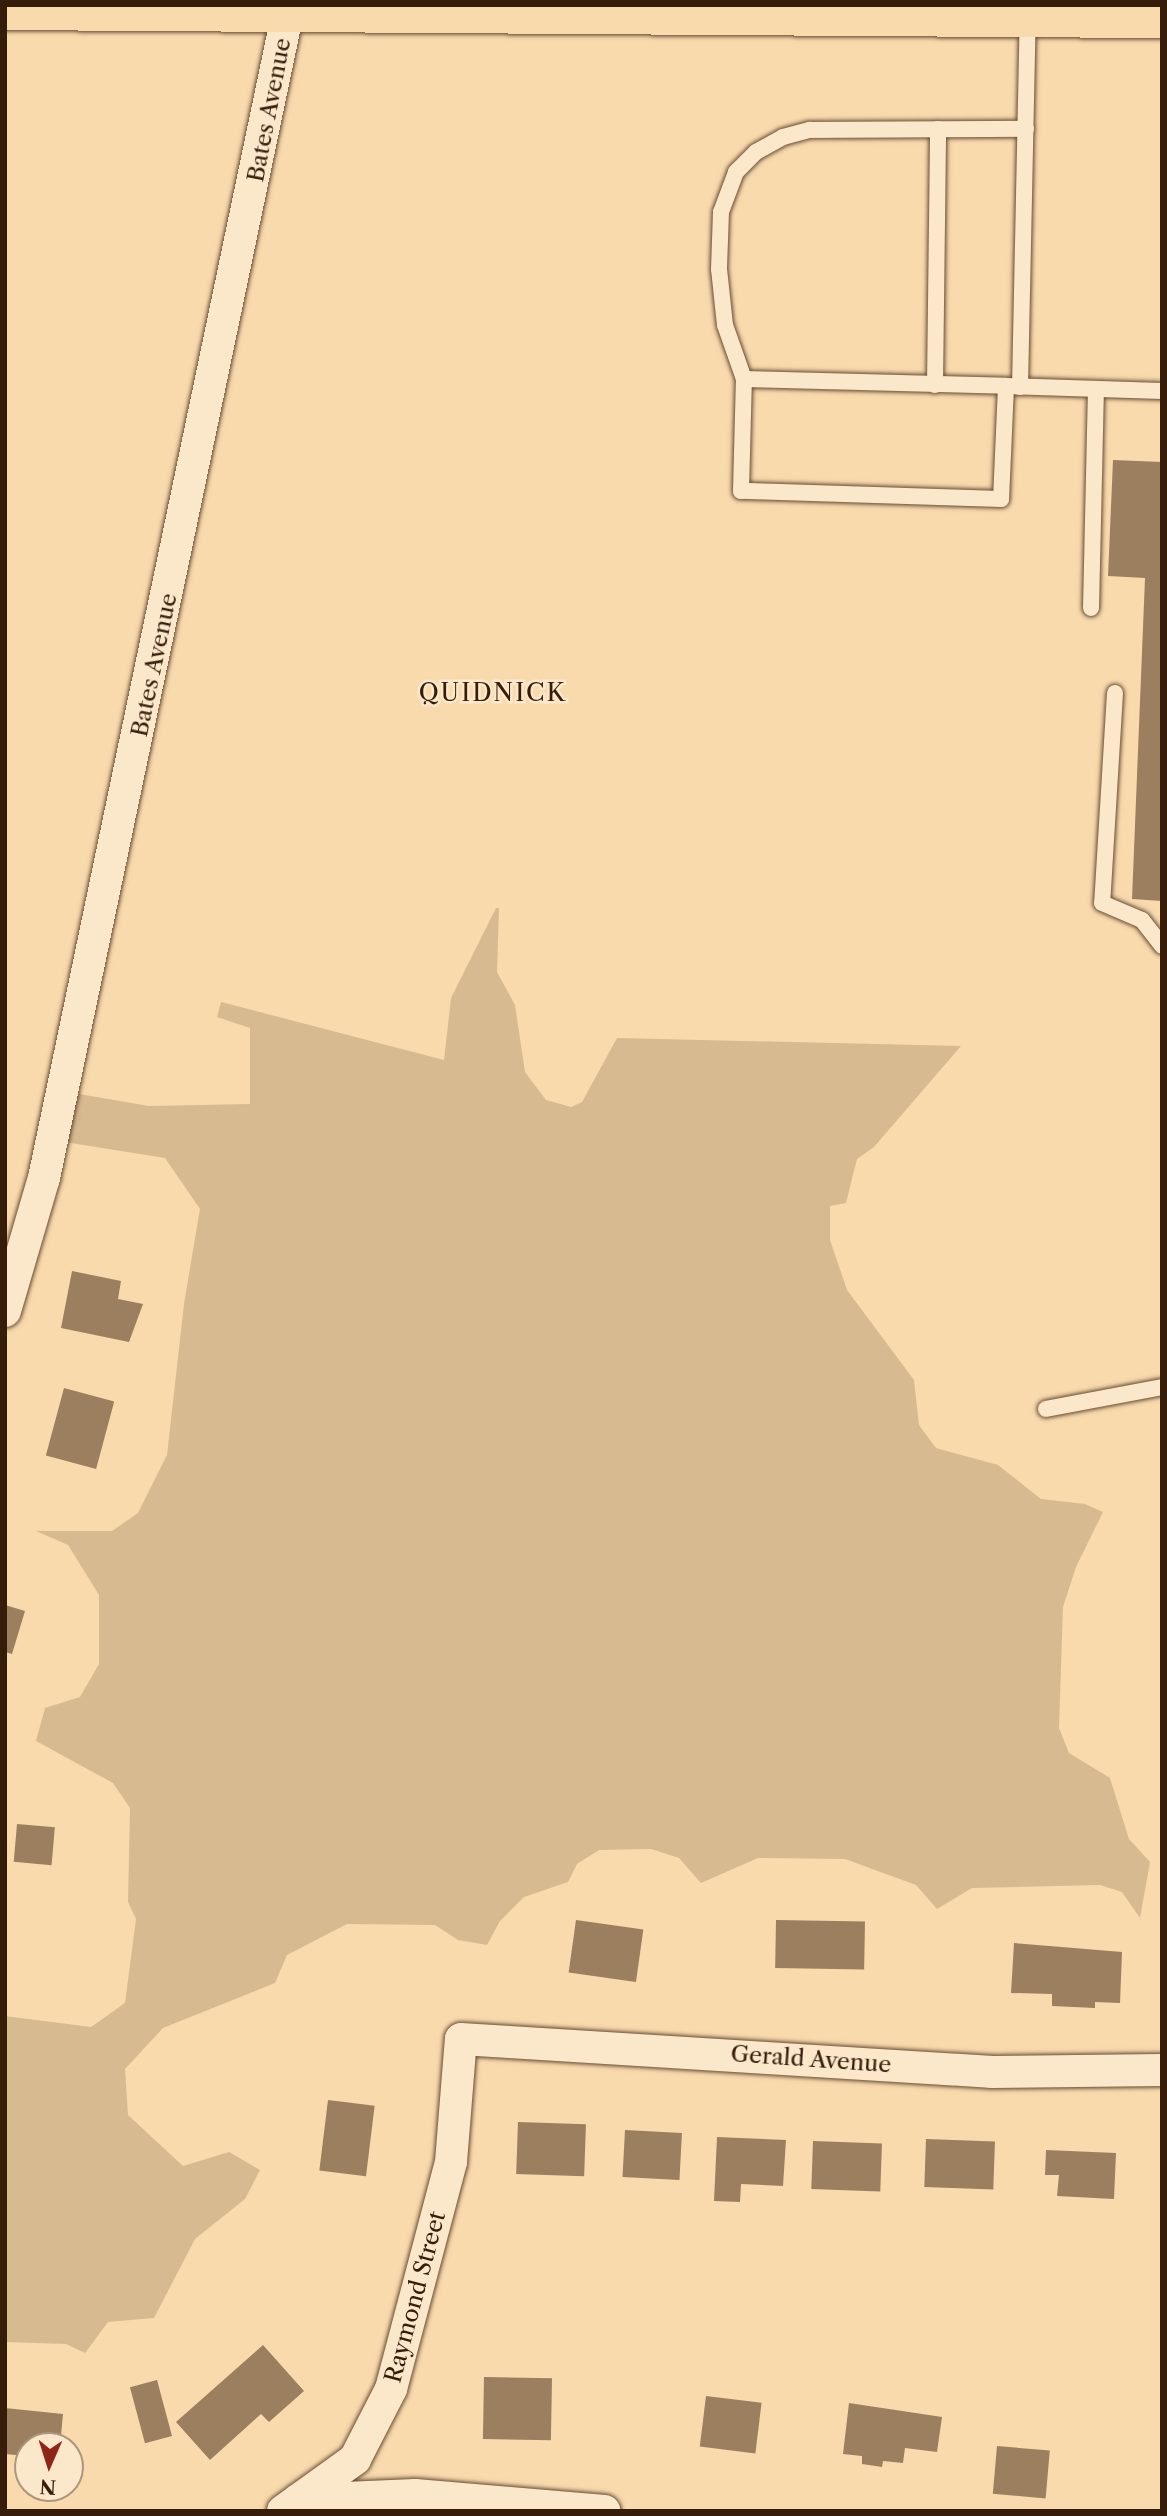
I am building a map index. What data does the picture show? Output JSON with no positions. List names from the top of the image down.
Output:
{
  "streets": {
    "street": ["Bates Avenue", "Gerald Avenue", "Raymond Street"]
  },
  "crossings": [
    ["Gerald Avenue", "Raymond Street"]
  ],
  "districts": ["QUIDNICK"],
  "north": "bottom"
}
